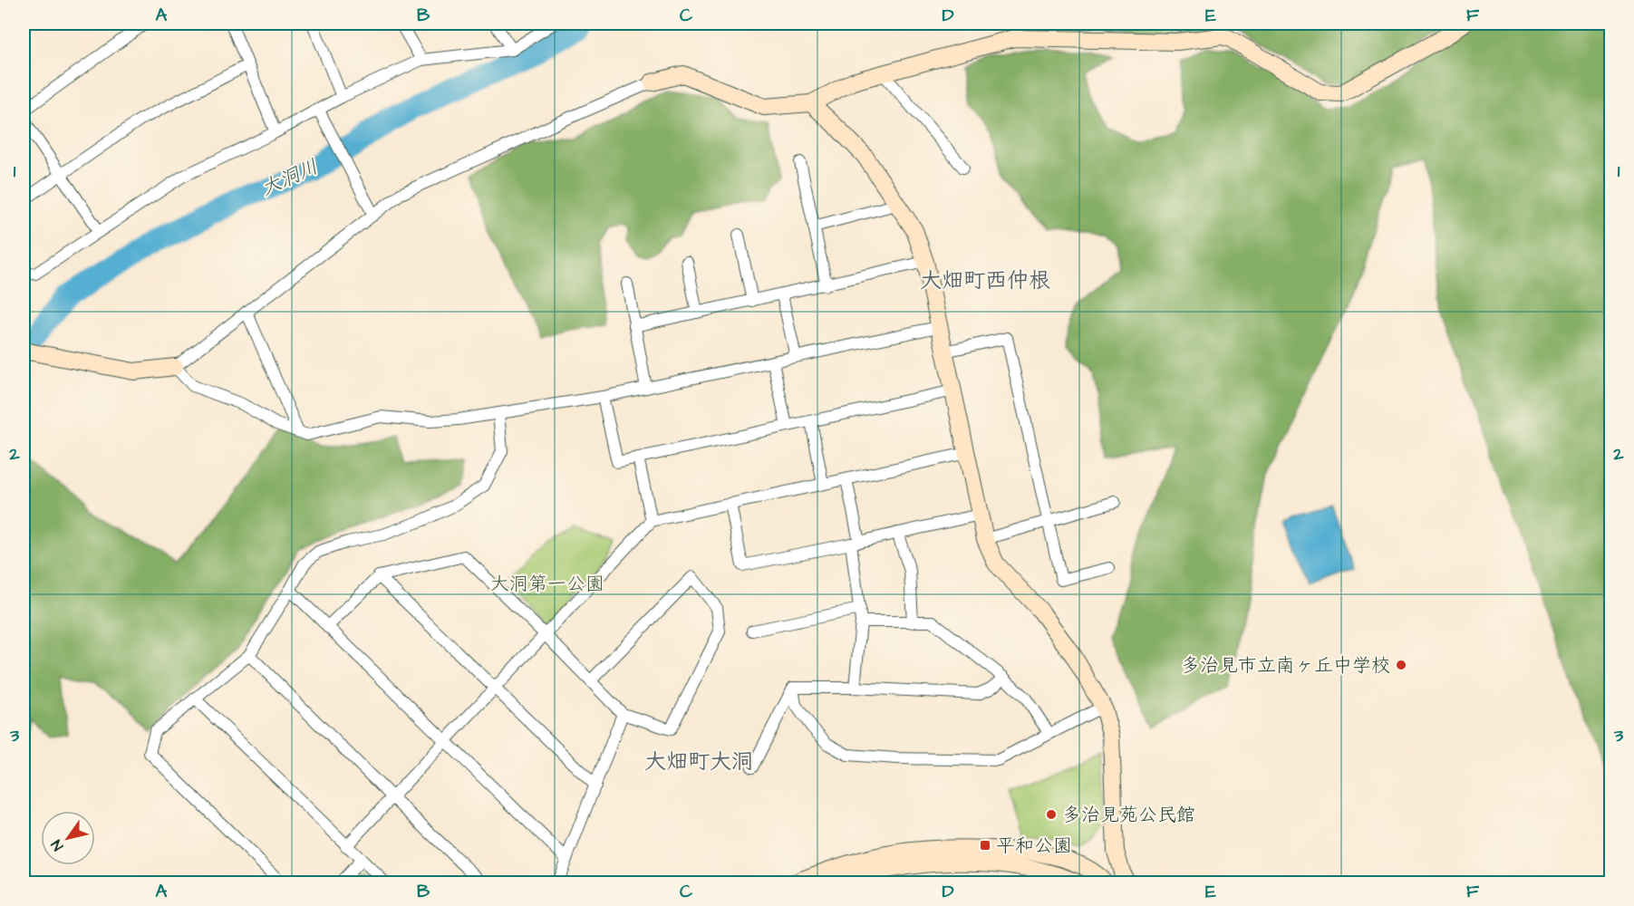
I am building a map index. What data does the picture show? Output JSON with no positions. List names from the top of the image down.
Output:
{
  "districts": ["大畑町西仲根", "大畑町大洞"],
  "water": ["大洞川"],
  "parks": ["大洞第一公園"],
  "places": {
    "other": ["多治見市立南ヶ丘中学校", "多治見苑公民館"],
    "transit": ["平和公園"]
  },
  "north": "bottom left",
  "grid": {
    "columns": [
      "A",
      "B",
      "C",
      "D",
      "E",
      "F"
    ],
    "rows": ["1", "2", "3"]
  }
}
